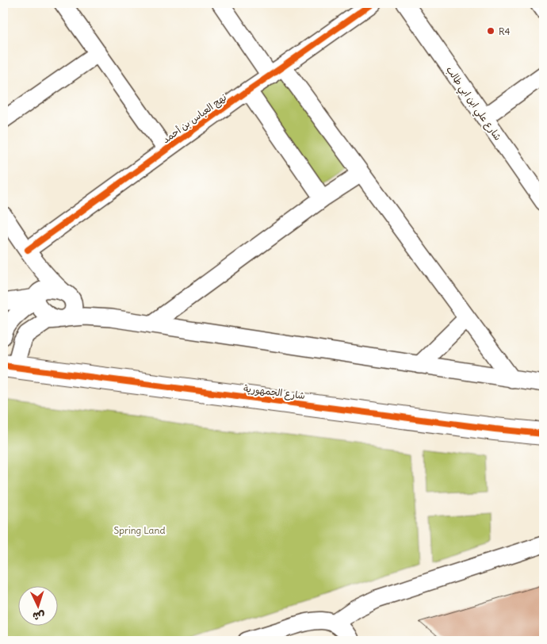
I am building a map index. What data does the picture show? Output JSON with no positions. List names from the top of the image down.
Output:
{
  "streets": {
    "street": ["شارع علي ابن ابي طالب", "نهج العباس بن أحمد", "شارع الجمهورية"]
  },
  "parks": ["Spring Land"],
  "places": ["R4"],
  "north": "bottom"
}
